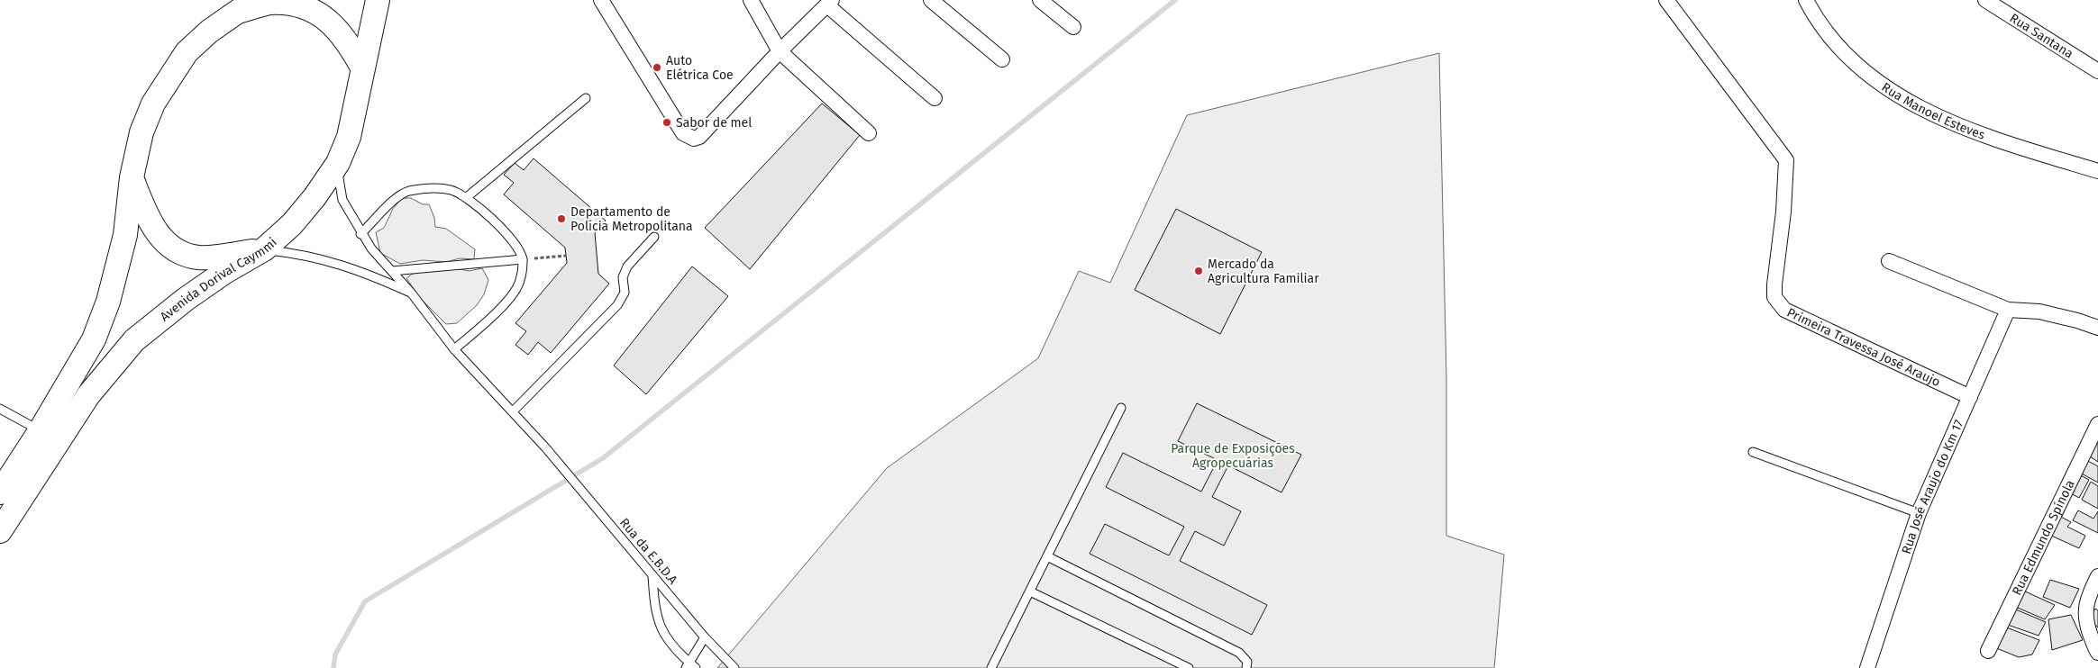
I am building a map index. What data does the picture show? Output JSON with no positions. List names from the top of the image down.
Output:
{
  "streets": {
    "main road": ["Avenida Dorival Caymmi"],
    "street": [
      "Rua Santana",
      "Rua Manoel Esteves",
      "Primeira Travessa José Araujo",
      "Rua José Araujo do Km 17",
      "Rua Edmundo Spínola"
    ],
    "lane": ["Rua da E.B.D.A"]
  },
  "crossings": [
    ["Avenida Dorival Caymmi", "Rua da E.B.D.A"],
    ["Primeira Travessa José Araujo", "Rua José Araujo do Km 17"]
  ],
  "parks": ["Parque de Exposições Agropecuárias"],
  "places": [
    "Auto Elétrica Coe",
    "Sabor de mel",
    "Departamento de Polícia Metropolitana",
    "Mercado da Agricultura Familiar"
  ]
}
